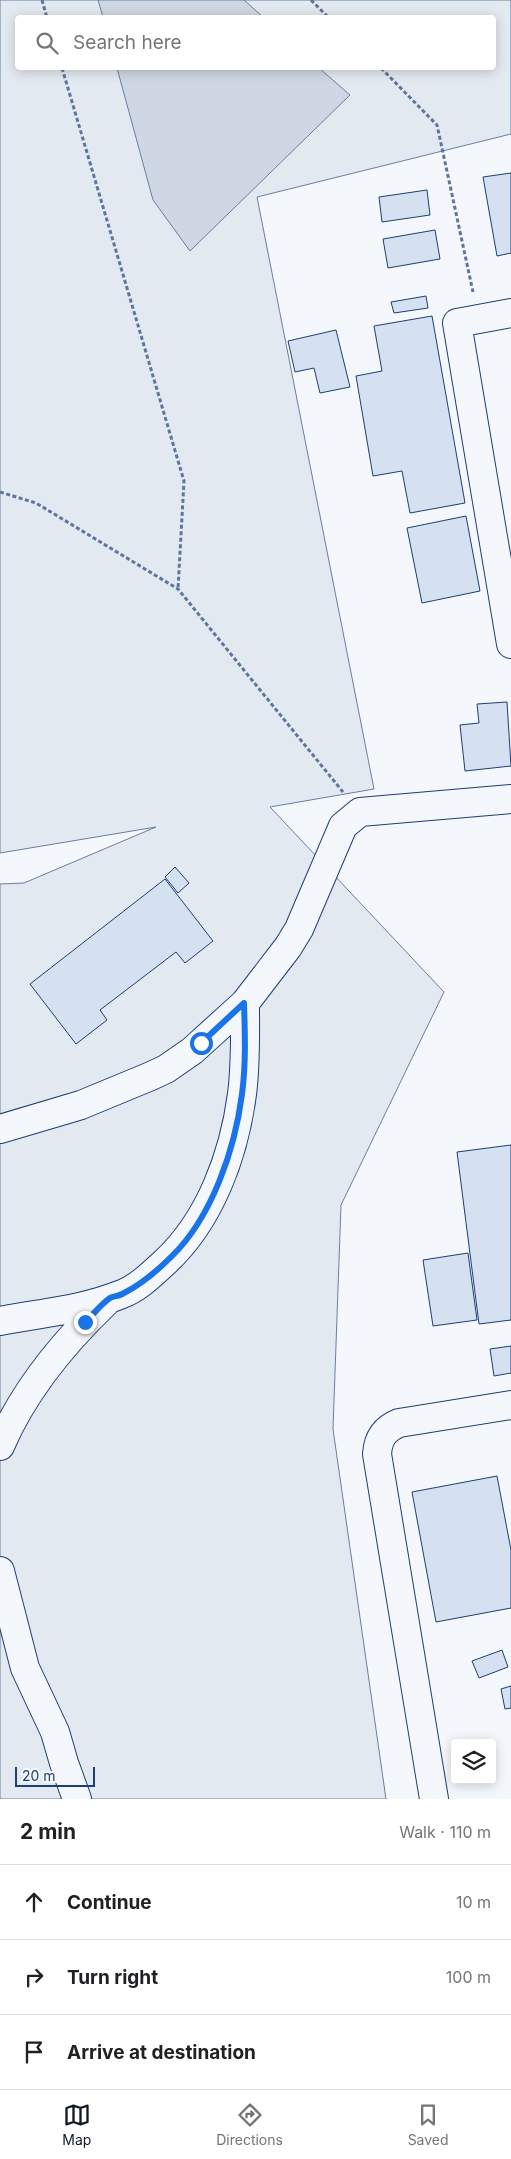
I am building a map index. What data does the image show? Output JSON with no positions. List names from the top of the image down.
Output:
{
  "scale_bar": "20 m",
  "page": {
    "search": "Search here",
    "scale": "20 m",
    "heading": ["2 min", "Walk · 110 m"],
    "list": [
      ["Continue", "10 m"],
      ["Turn right", "100 m"],
      "Arrive at destination"
    ],
    "nav": ["Map", "Directions", "Saved"]
  }
}
